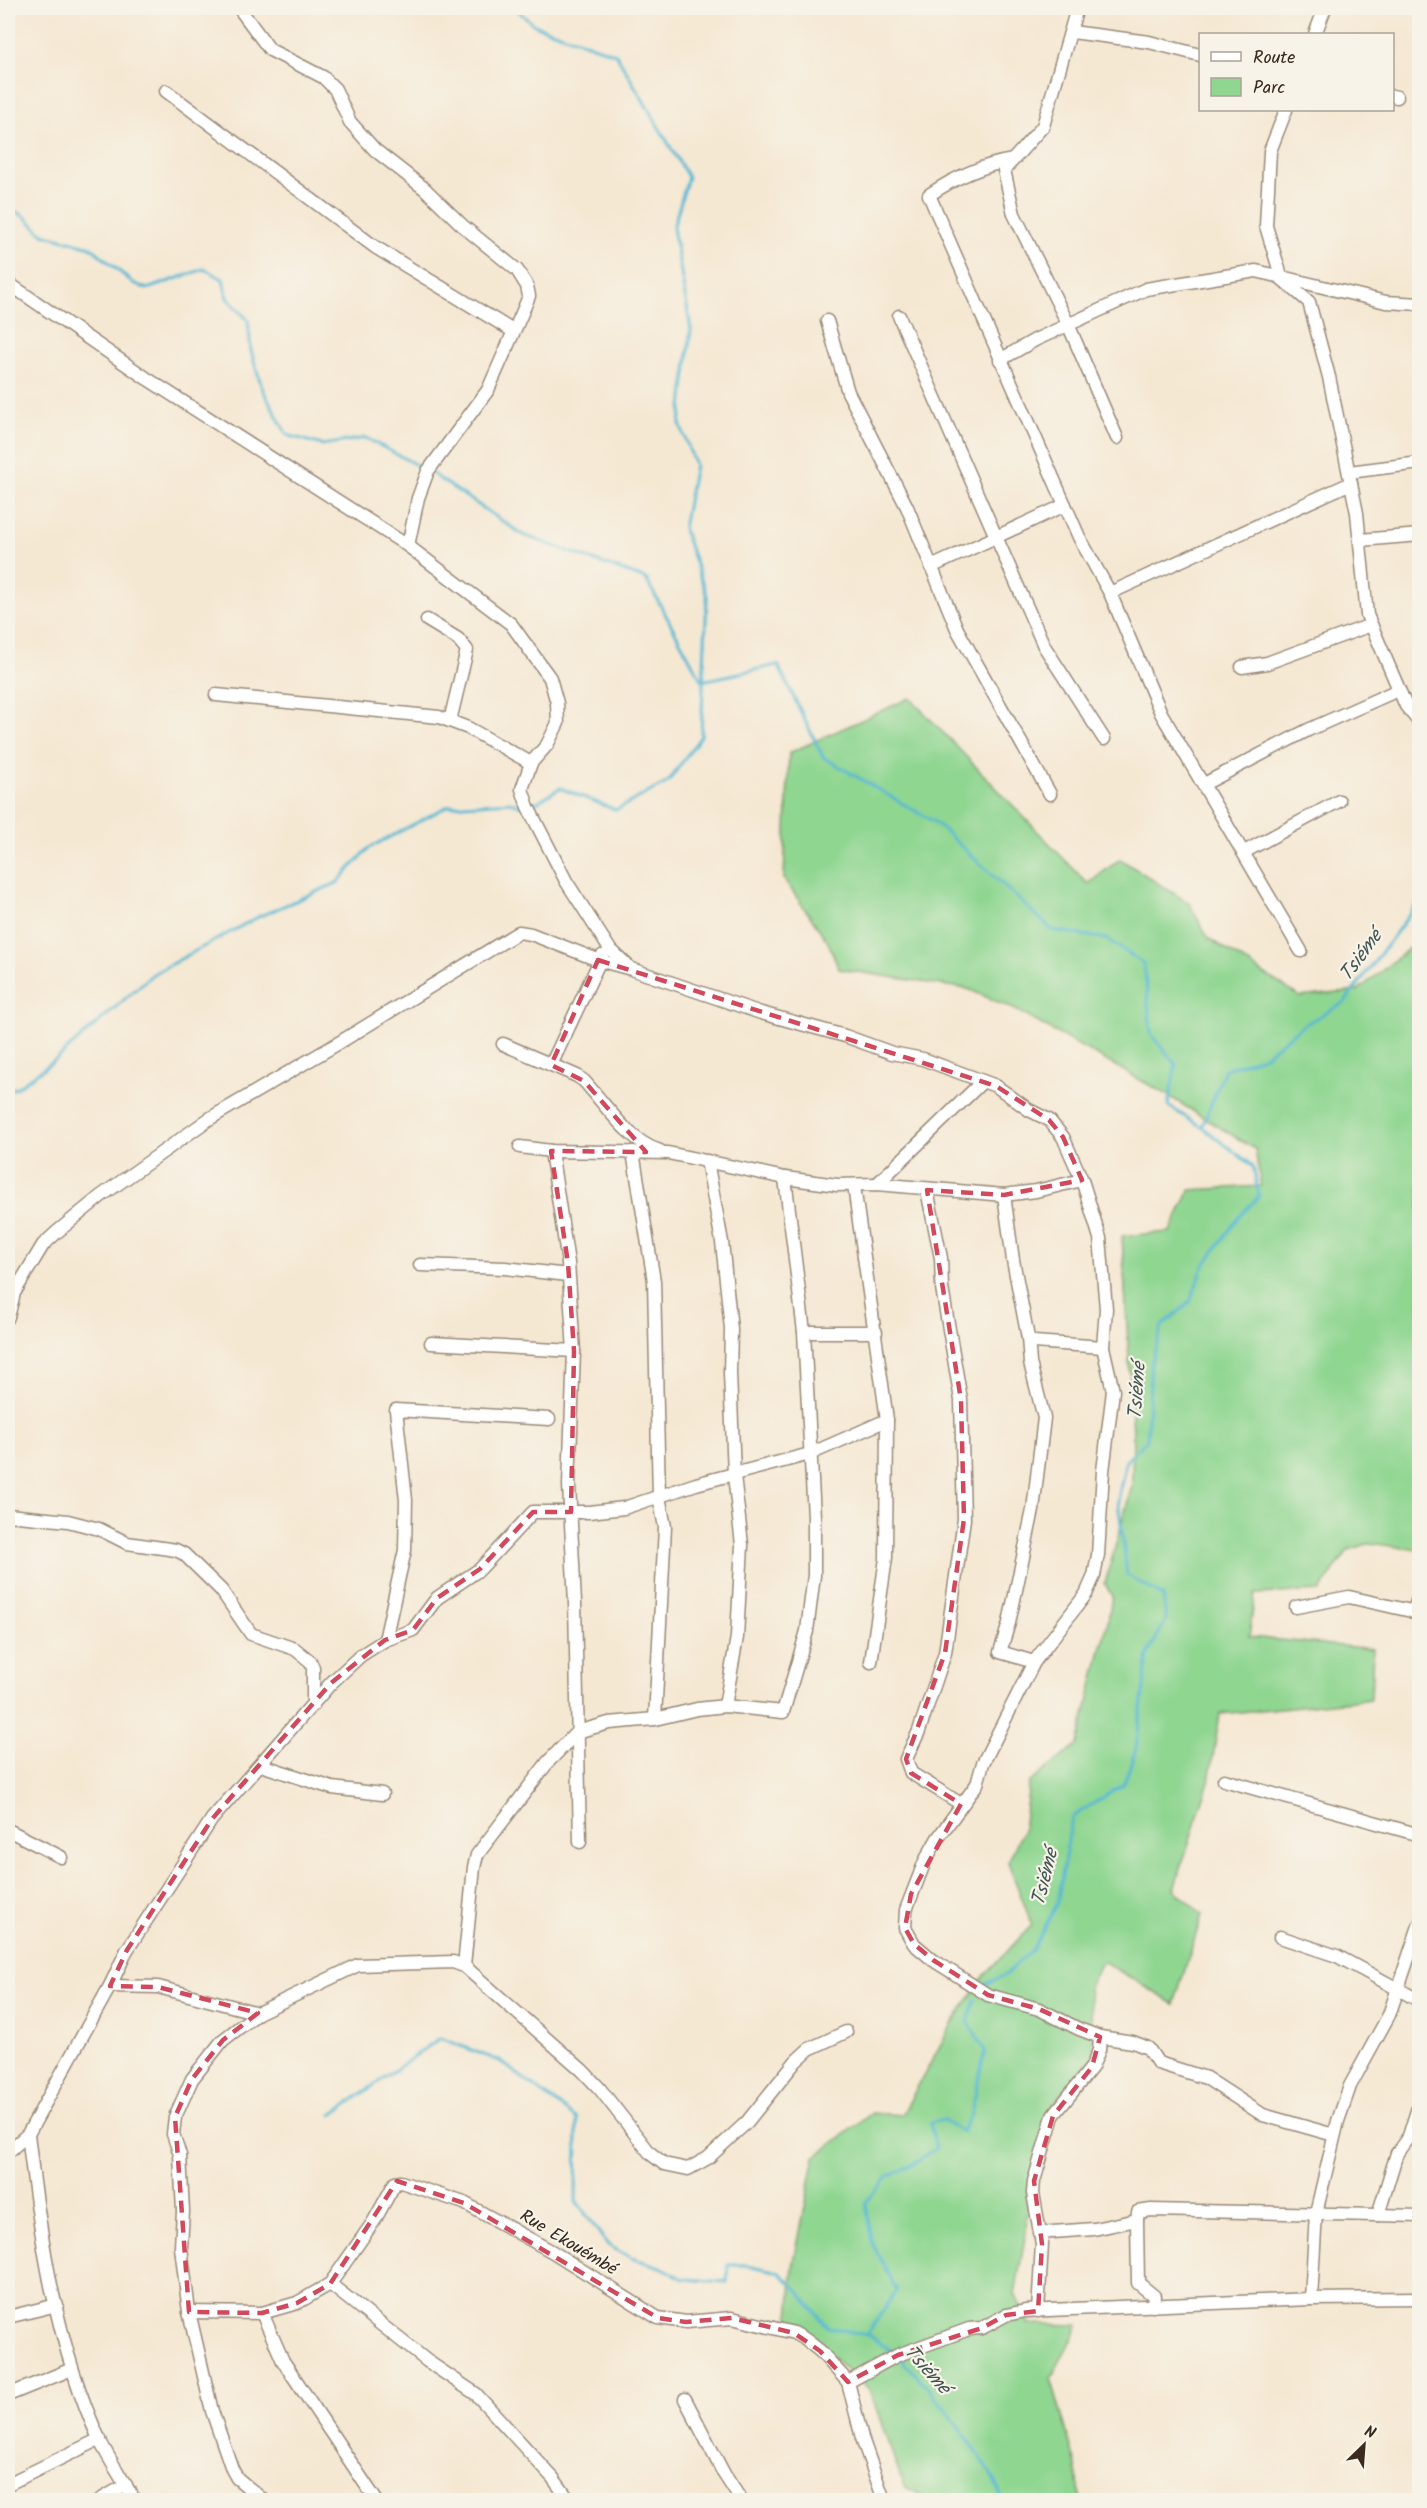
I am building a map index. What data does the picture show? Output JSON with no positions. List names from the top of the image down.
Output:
{
  "streets": {
    "street": ["Rue Ekouémbé"]
  },
  "water": ["Tsiémé"],
  "legend": ["Route", "Parc"],
  "north": "top right"
}
